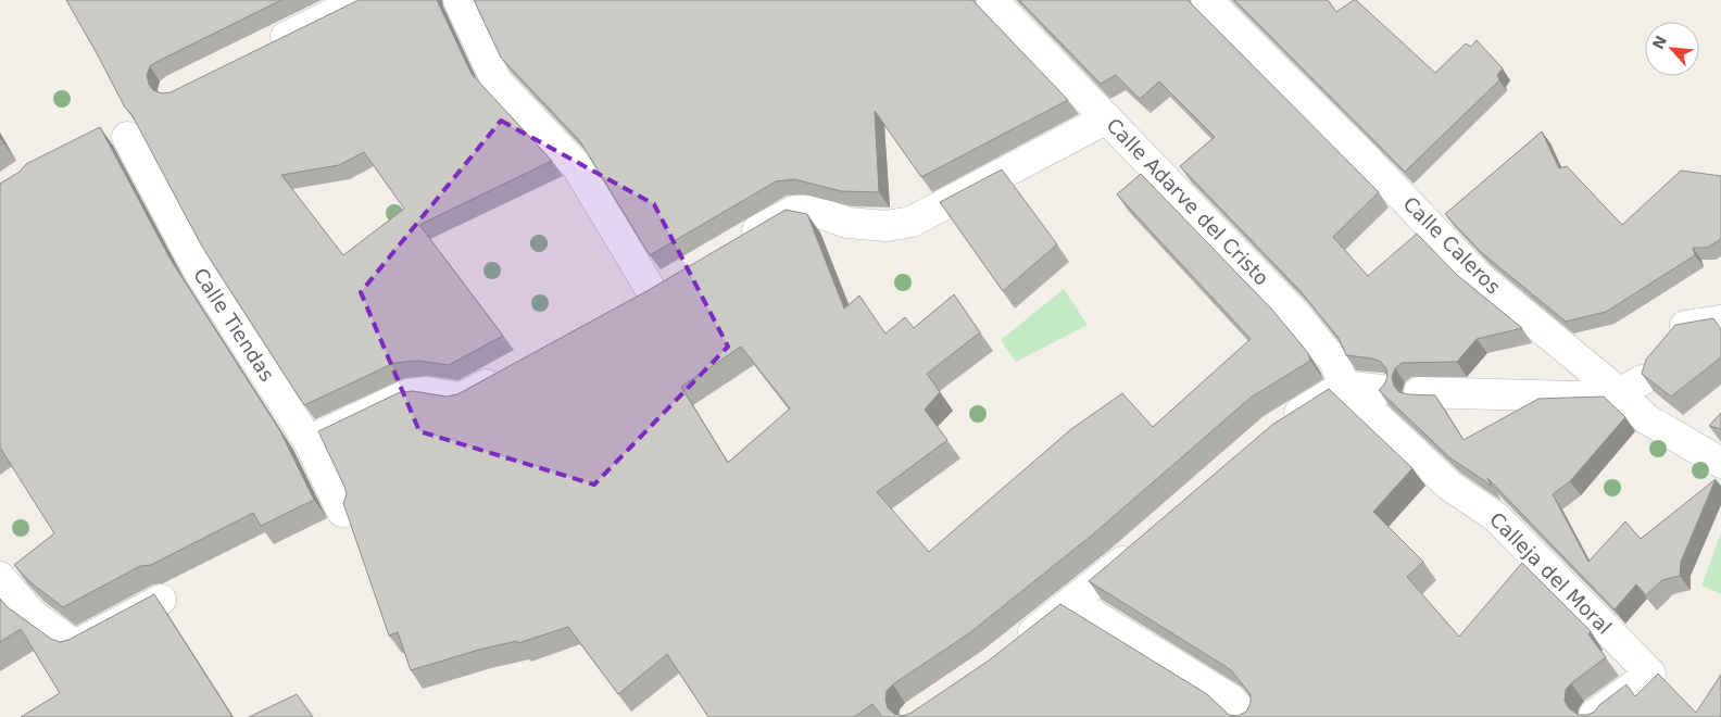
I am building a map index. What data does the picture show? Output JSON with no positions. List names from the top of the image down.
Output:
{
  "streets": {
    "street": [
      "Calle Adarve del Cristo",
      "Calle Caleros",
      "Calle Tiendas",
      "Calleja del Moral"
    ]
  },
  "crossings": [
    ["Calle Adarve del Cristo", "Calleja del Moral"]
  ],
  "north": "top left"
}
